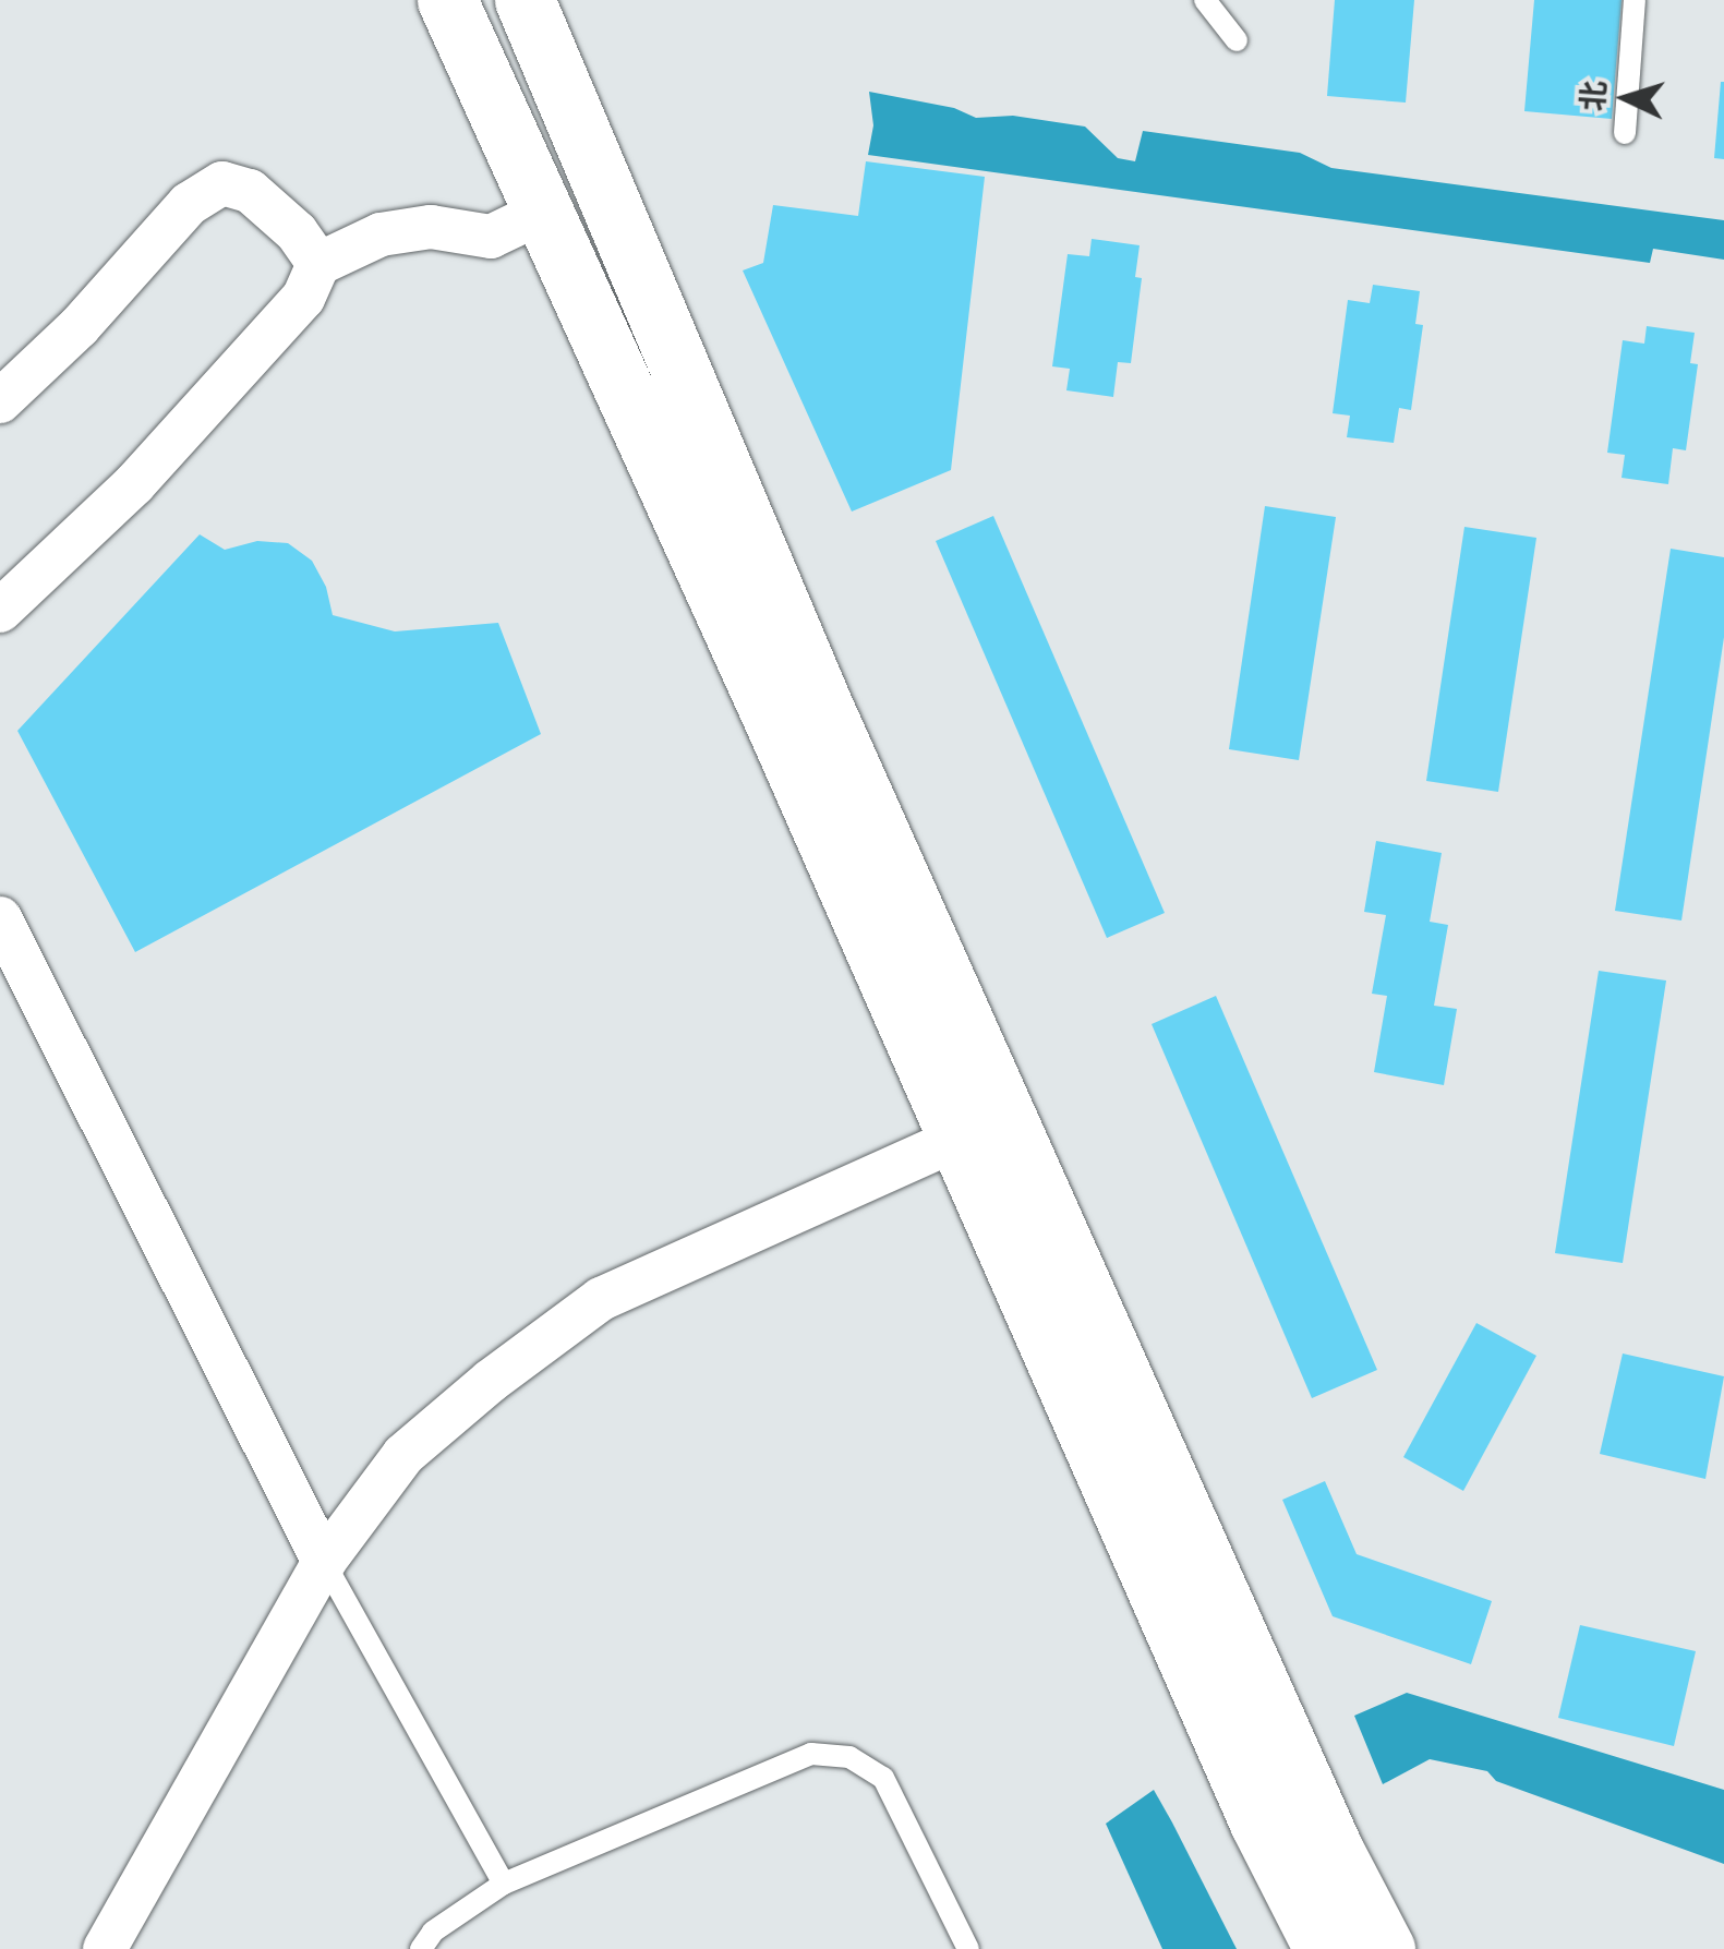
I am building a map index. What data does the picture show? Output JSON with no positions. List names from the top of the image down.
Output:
{
  "north": "left"
}
